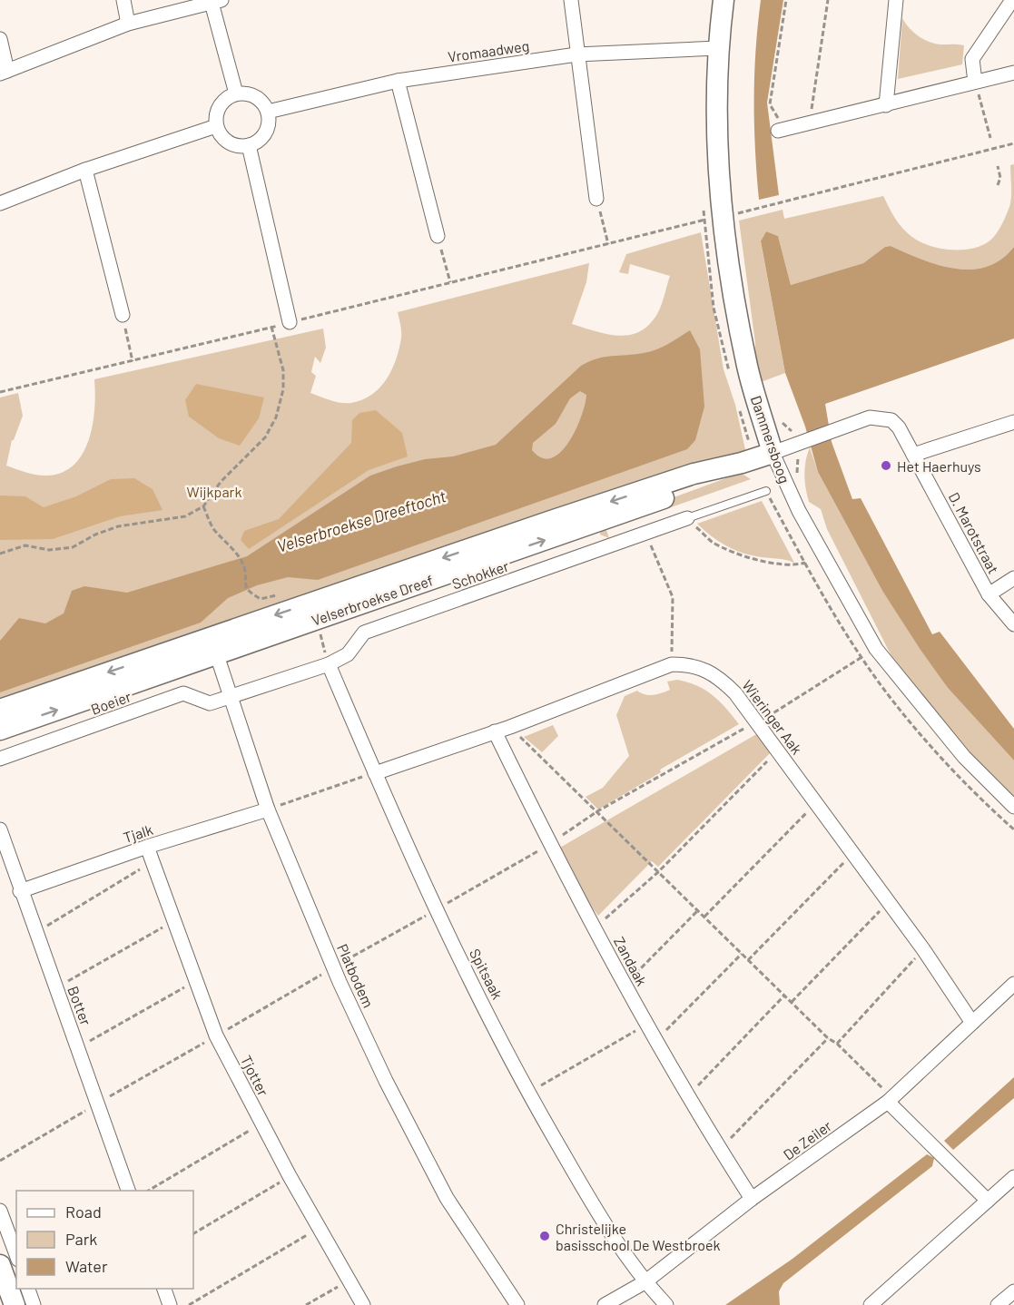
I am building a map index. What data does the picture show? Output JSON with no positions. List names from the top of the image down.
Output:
{
  "streets": {
    "street": [
      "Vromaadweg",
      "Dammersboog",
      "D. Marotstraat",
      "Schokker",
      "Velserbroekse Dreef",
      "Boeier",
      "Wieringer Aak",
      "Tjalk",
      "Zandaak",
      "Spitsaak",
      "Platbodem",
      "Botter",
      "Tjotter",
      "De Zeiler"
    ]
  },
  "crossings": [
    ["Vromaadweg", "Dammersboog"],
    ["Dammersboog", "D. Marotstraat"],
    ["Dammersboog", "Velserbroekse Dreef"],
    ["D. Marotstraat", "Velserbroekse Dreef"],
    ["Schokker", "Boeier"],
    ["Schokker", "Spitsaak"],
    ["Schokker", "Platbodem"],
    ["Velserbroekse Dreef", "Platbodem"],
    ["Boeier", "Platbodem"],
    ["Wieringer Aak", "Zandaak"],
    ["Wieringer Aak", "Spitsaak"],
    ["Wieringer Aak", "De Zeiler"],
    ["Tjalk", "Platbodem"],
    ["Tjalk", "Botter"],
    ["Tjalk", "Tjotter"],
    ["Zandaak", "De Zeiler"],
    ["Spitsaak", "De Zeiler"]
  ],
  "water": ["Velserbroekse Dreeftocht"],
  "parks": ["Wijkpark"],
  "places": ["Het Haerhuys", "Christelijke basisschool De Westbroek"],
  "legend": ["Road", "Park", "Water"]
}
